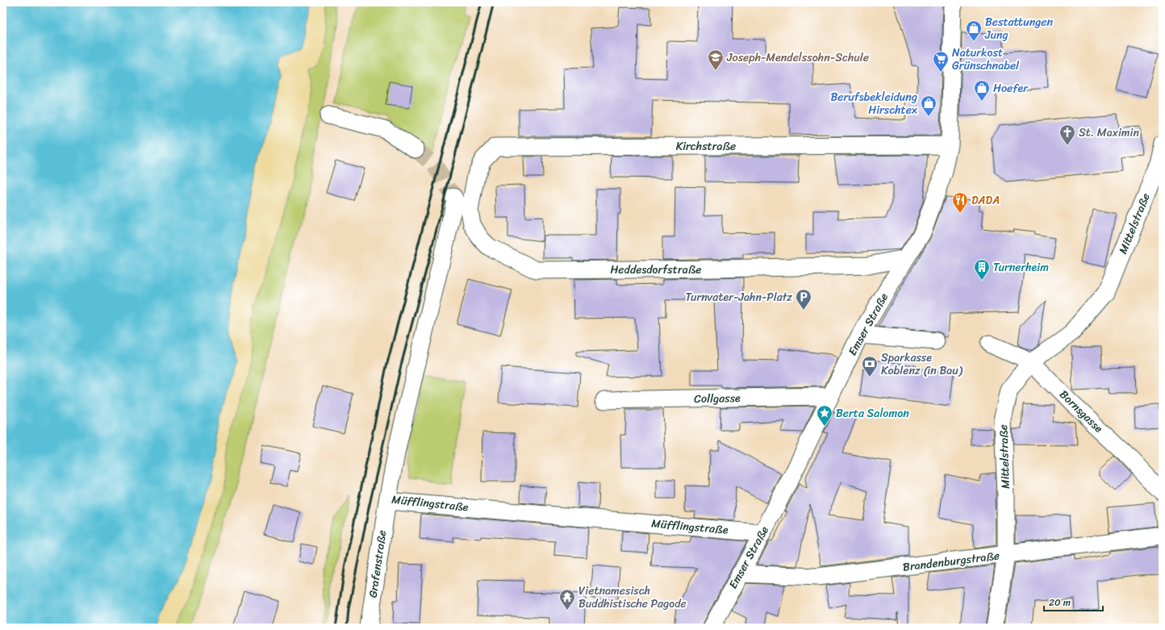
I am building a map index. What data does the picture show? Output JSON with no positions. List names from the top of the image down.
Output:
{
  "streets": {
    "street": [
      "Kirchstraße",
      "Mittelstraße",
      "Heddesdorfstraße",
      "Emser Straße",
      "Collgasse",
      "Bornsgasse",
      "Müfflingstraße",
      "Brandenburgstraße",
      "Grafenstraße"
    ]
  },
  "crossings": [
    ["Kirchstraße", "Heddesdorfstraße"],
    ["Kirchstraße", "Emser Straße"],
    ["Mittelstraße", "Bornsgasse"],
    ["Mittelstraße", "Brandenburgstraße"],
    ["Heddesdorfstraße", "Emser Straße"],
    ["Emser Straße", "Collgasse"],
    ["Emser Straße", "Müfflingstraße"],
    ["Emser Straße", "Brandenburgstraße"],
    ["Müfflingstraße", "Grafenstraße"]
  ],
  "places": {
    "shop": ["Bestattungen Jung", "Hoefer", "Berufsbekleidung Hirschtex"],
    "school or university": ["Joseph-Mendelssohn-Schule"],
    "supermarket": ["Naturkost Grünschnabel"],
    "church": ["St. Maximin"],
    "restaurant": ["DADA"],
    "building": ["Turnerheim"],
    "parking": ["Turnvater-Jahn-Platz"],
    "bank": ["Sparkasse Koblenz (in Bau)"],
    "place": ["Berta Salomon"],
    "temple": ["Vietnamesisch Buddhistische Pagode"]
  },
  "scale_bar": "20 m"
}
